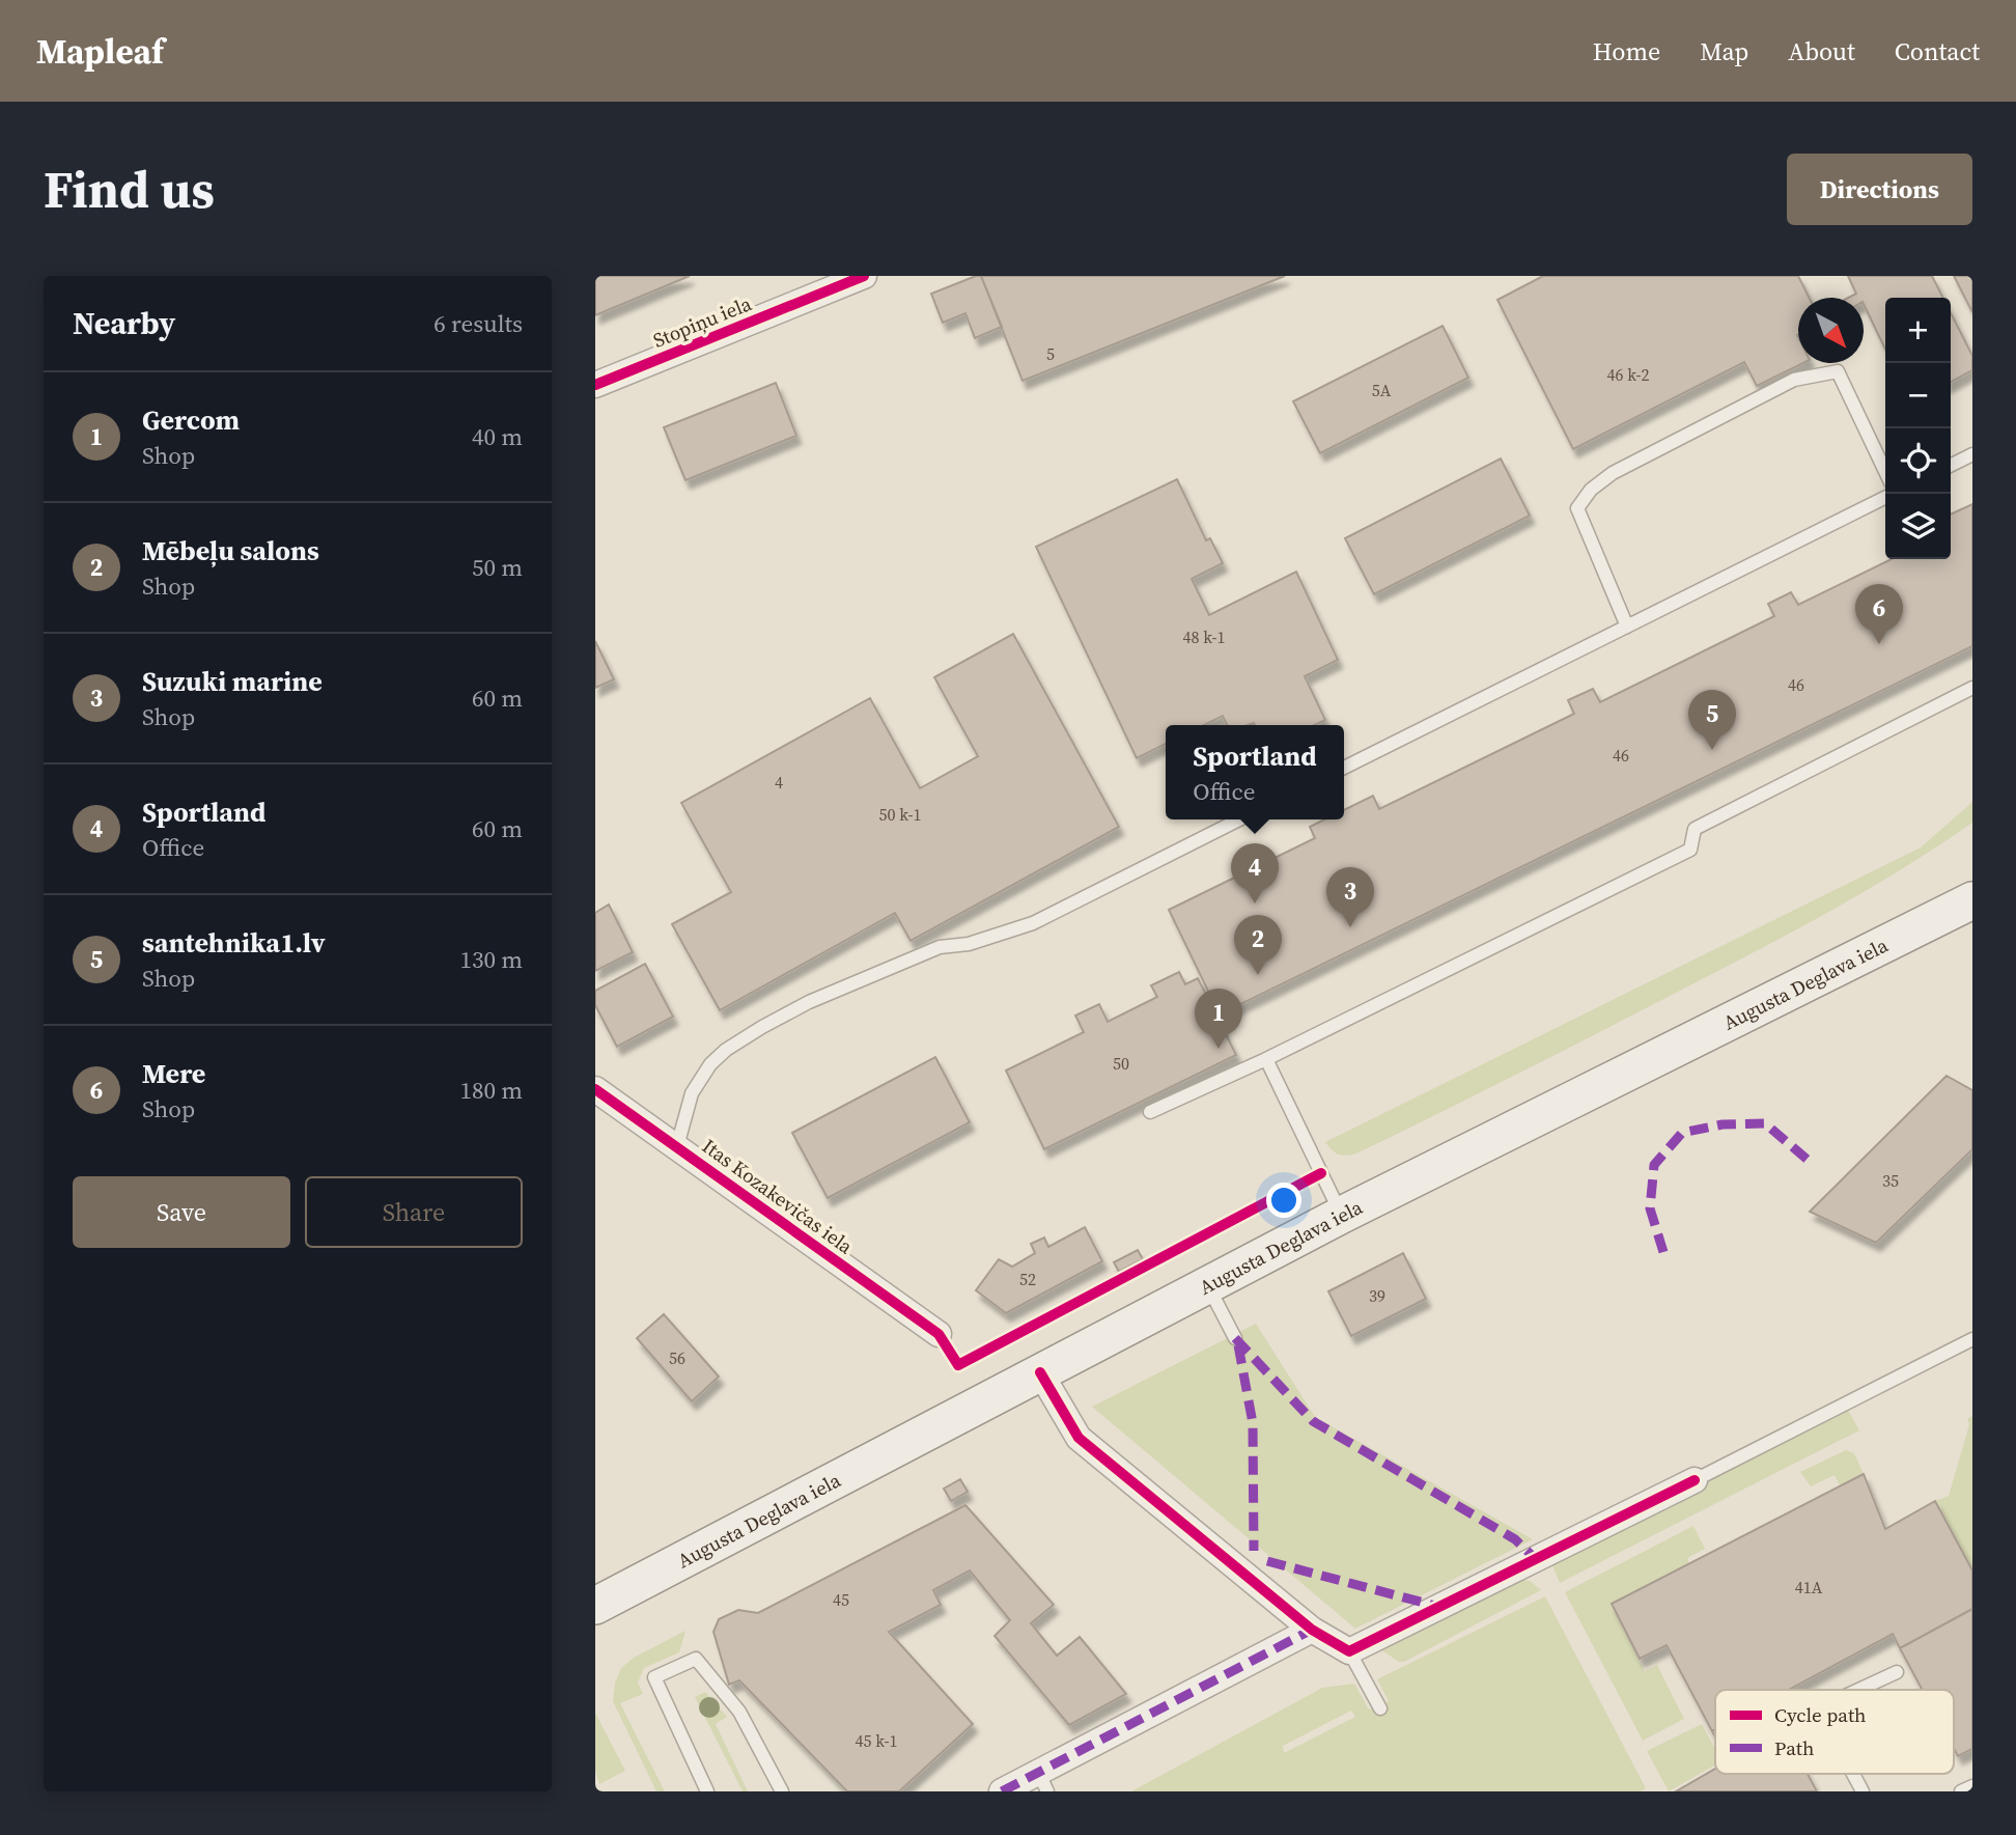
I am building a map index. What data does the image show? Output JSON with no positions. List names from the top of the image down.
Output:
{
  "streets": {
    "main road": ["Augusta Deglava iela"],
    "street": ["Stopiņu iela", "Itas Kozakevičas iela"]
  },
  "house_numbers": [
    "5",
    "46 k-2",
    "5A",
    "48 k-1",
    "46",
    "46",
    "4",
    "50 k-1",
    "50",
    "35",
    "52",
    "39",
    "56",
    "41A",
    "45",
    "45 k-1"
  ],
  "legend": ["Cycle path", "Path"],
  "north": "bottom right",
  "page": {
    "header": "Mapleaf",
    "nav": [
      "Home",
      "Map",
      "About",
      "Contact"
    ],
    "buttons": [
      "Directions",
      ["Save", "Share"]
    ],
    "title": "Find us",
    "heading": ["Nearby", "6 results"],
    "map_buttons": ["+", "−"],
    "list": [
      {
        "mark": "1",
        "name": "Gercom",
        "note": "Shop",
        "value": "40 m"
      },
      {
        "mark": "2",
        "name": "Mēbeļu salons",
        "note": "Shop",
        "value": "50 m"
      },
      {
        "mark": "3",
        "name": "Suzuki marine",
        "note": "Shop",
        "value": "60 m"
      },
      {
        "mark": "4",
        "name": "Sportland",
        "note": "Office",
        "value": "60 m"
      },
      {
        "mark": "5",
        "name": "santehnika1.lv",
        "note": "Shop",
        "value": "130 m"
      },
      {
        "mark": "6",
        "name": "Mere",
        "note": "Shop",
        "value": "180 m"
      }
    ],
    "pins": [
      "6",
      "5",
      "4",
      "3",
      "2",
      "1"
    ],
    "popup": ["Sportland", "Office"]
  }
}
